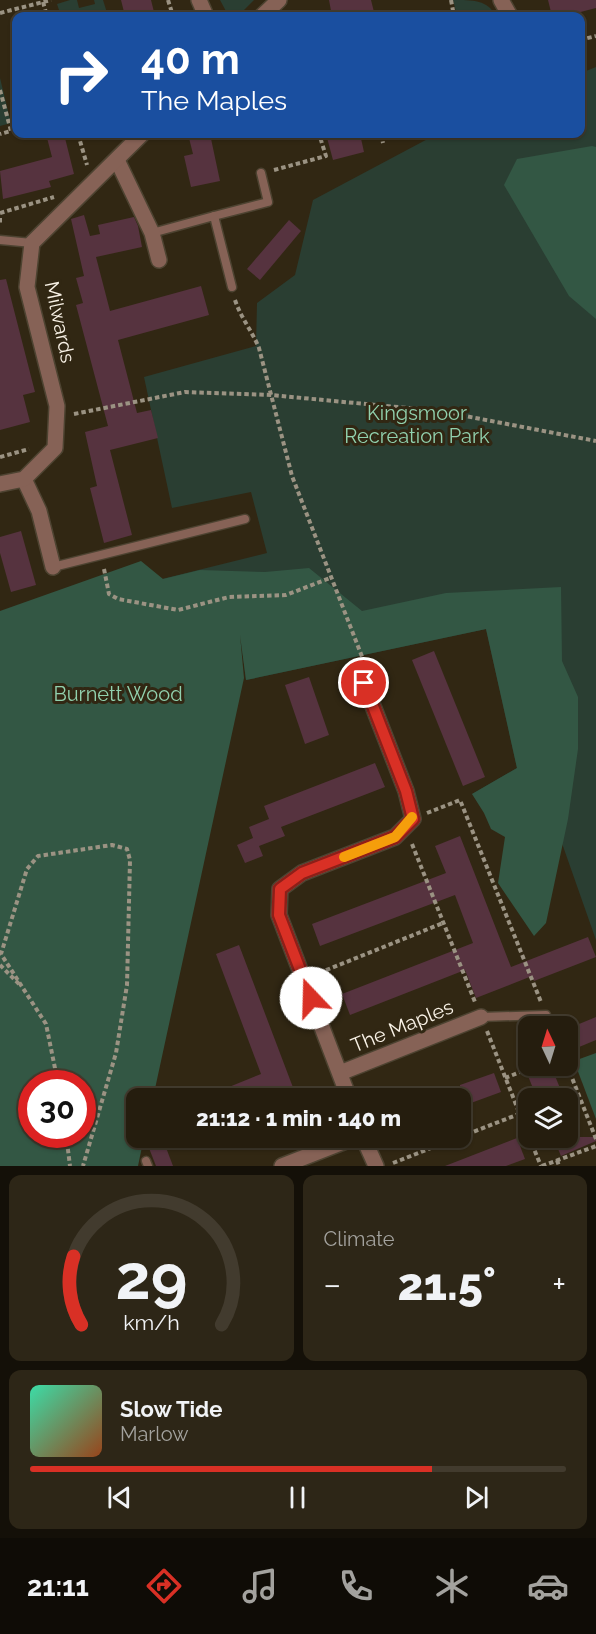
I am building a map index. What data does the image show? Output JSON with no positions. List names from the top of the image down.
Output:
{
  "streets": {
    "street": ["Milwards", "The Maples"]
  },
  "parks": ["Kingsmoor Recreation Park", "Burnett Wood"],
  "north": "top",
  "page": {
    "turn": ["40 m", "The Maples"],
    "limit": "30",
    "trip": "21:12 · 1 min · 140 m",
    "tile": "Climate",
    "heat": ["−", "21.5°", "+"],
    "song": ["Slow Tide", "Marlow"],
    "tabs": "21:11",
    "gauge": ["29", "km/h"]
  }
}
